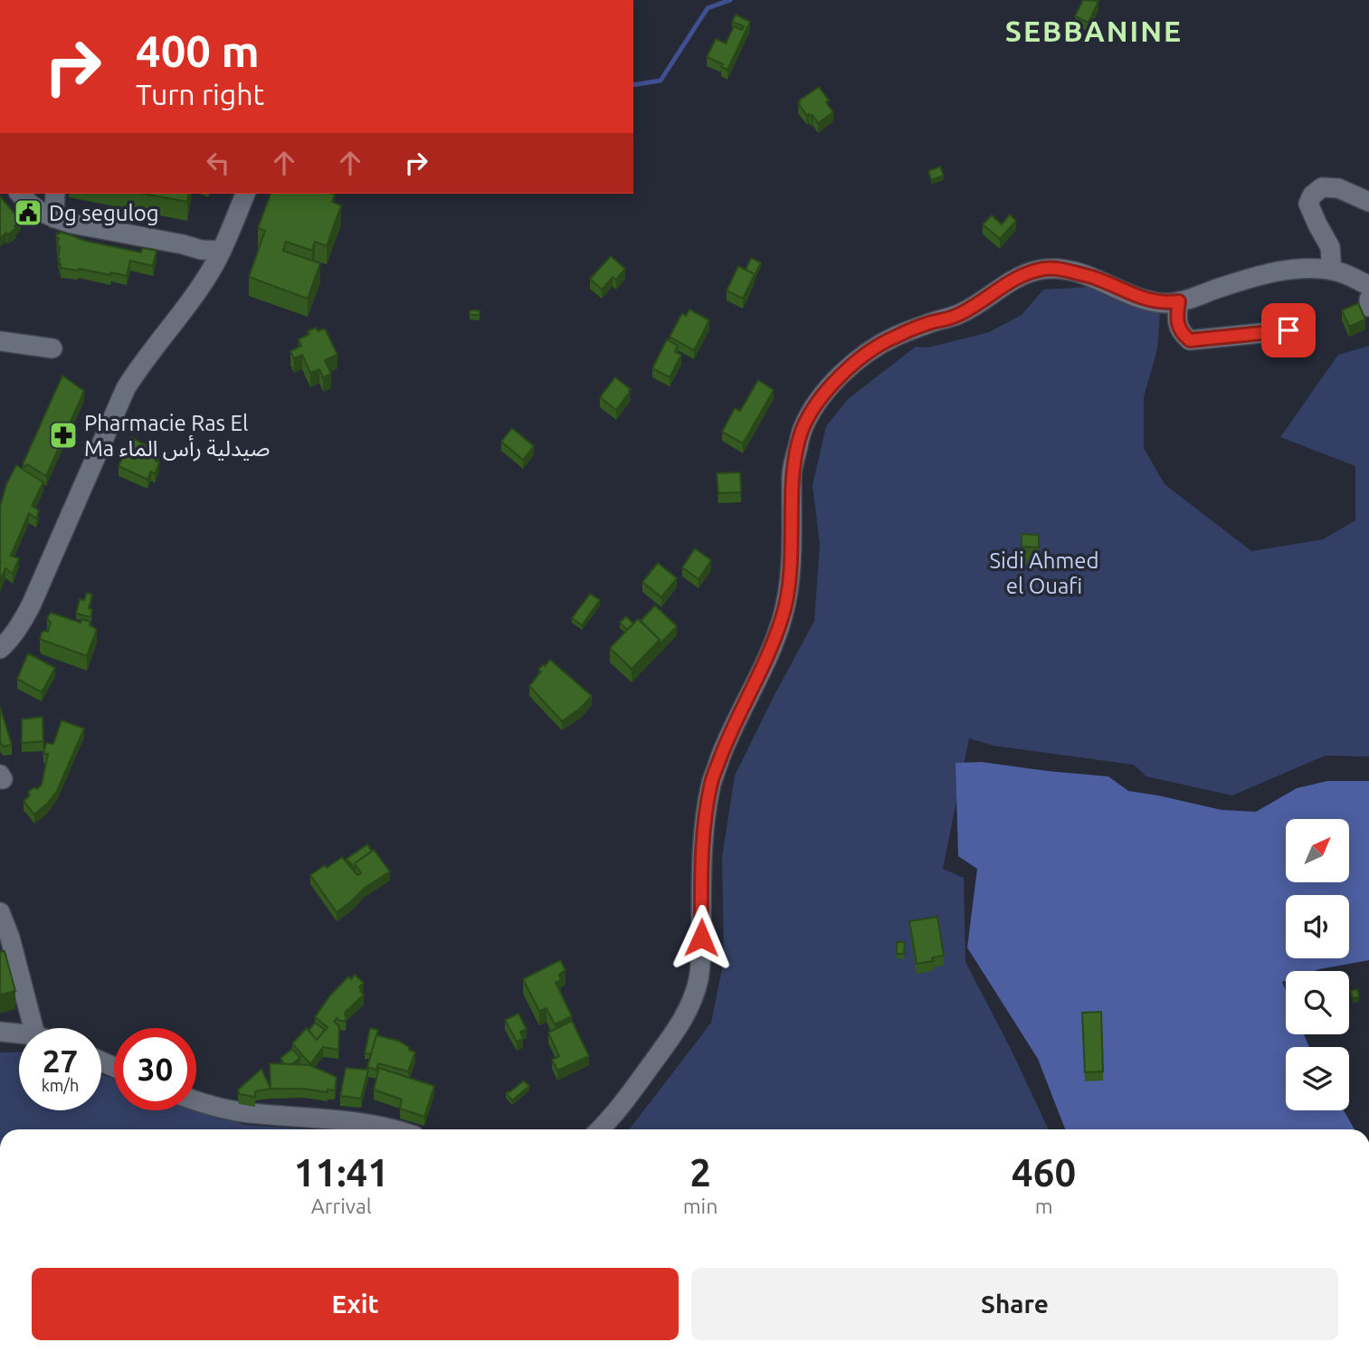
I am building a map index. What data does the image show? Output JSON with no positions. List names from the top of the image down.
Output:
{
  "districts": ["SEBBANINE"],
  "parks": ["Sidi Ahmed el Ouafi"],
  "places": {
    "public building": ["Dg segulog"],
    "pharmacy": ["Pharmacie Ras El Ma صيدلية رأس الماء"]
  },
  "north": "top right",
  "page": {
    "turn": ["400 m", "Turn right"],
    "speed": "27 km/h",
    "limit": "30",
    "eta": [
      "11:41",
      "Arrival",
      "2",
      "min",
      "460",
      "m"
    ],
    "buttons": ["Exit", "Share"]
  }
}
